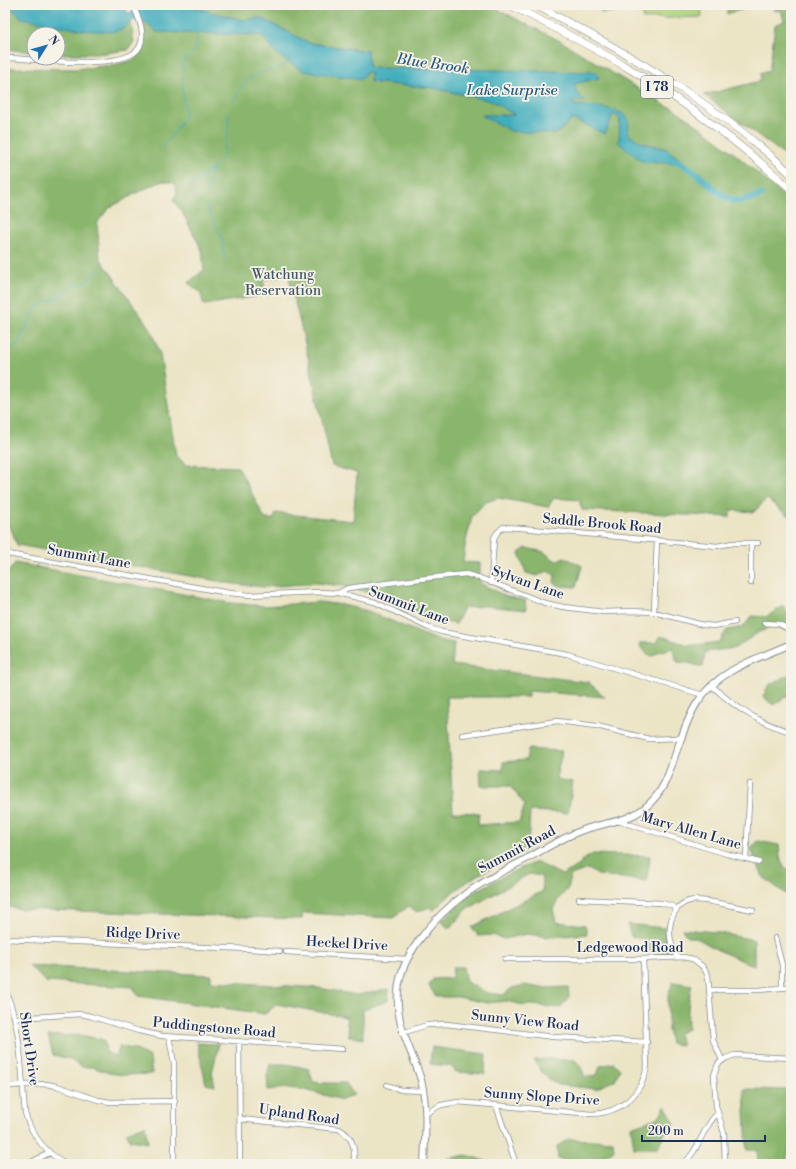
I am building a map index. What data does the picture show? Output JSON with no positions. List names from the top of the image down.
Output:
{
  "streets": {
    "highway": ["I 78"],
    "main road": ["Summit Road"],
    "street": [
      "Saddle Brook Road",
      "Summit Lane",
      "Sylvan Lane",
      "Mary Allen Lane",
      "Ridge Drive",
      "Heckel Drive",
      "Ledgewood Road",
      "Sunny View Road",
      "Puddingstone Road",
      "Short Drive",
      "Sunny Slope Drive",
      "Upland Road"
    ]
  },
  "crossings": [
    ["Saddle Brook Road", "Sylvan Lane"],
    ["Summit Lane", "Sylvan Lane"],
    ["Summit Lane", "Summit Road"],
    ["Mary Allen Lane", "Summit Road"],
    ["Summit Road", "Heckel Drive"],
    ["Summit Road", "Sunny View Road"],
    ["Summit Road", "Sunny Slope Drive"],
    ["Ledgewood Road", "Sunny Slope Drive"],
    ["Sunny View Road", "Sunny Slope Drive"],
    ["Puddingstone Road", "Short Drive"]
  ],
  "water": ["Blue Brook", "Lake Surprise"],
  "parks": ["Watchung Reservation"],
  "scale_bar": "200 m",
  "north": "top right"
}
